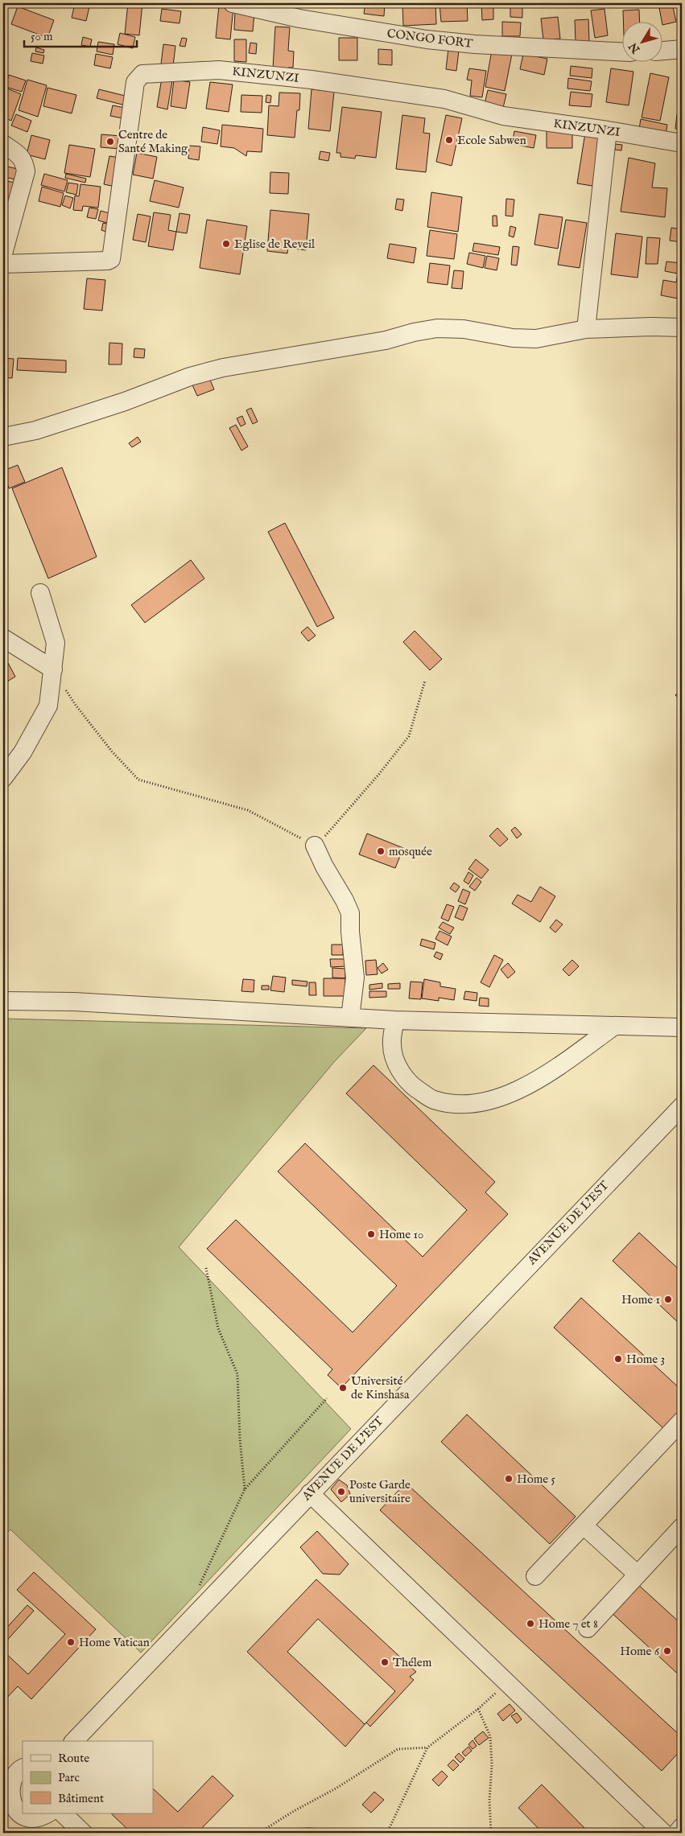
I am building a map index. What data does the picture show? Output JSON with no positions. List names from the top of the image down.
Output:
{
  "streets": {
    "street": ["CONGO FORT", "KINZUNZI", "AVENUE DE L'EST"]
  },
  "places": [
    "Ecole Sabwen",
    "Centre de Santé Making",
    "Eglise de Reveil",
    "mosquée",
    "Home 10",
    "Home 1",
    "Home 3",
    "Université de Kinshasa",
    "Home 5",
    "Poste Garde universitaire",
    "Home 7 et 8",
    "Home Vatican",
    "Home 6",
    "Thélem"
  ],
  "legend": ["Route", "Parc", "Bâtiment"],
  "scale_bar": "50 m",
  "north": "bottom left"
}
